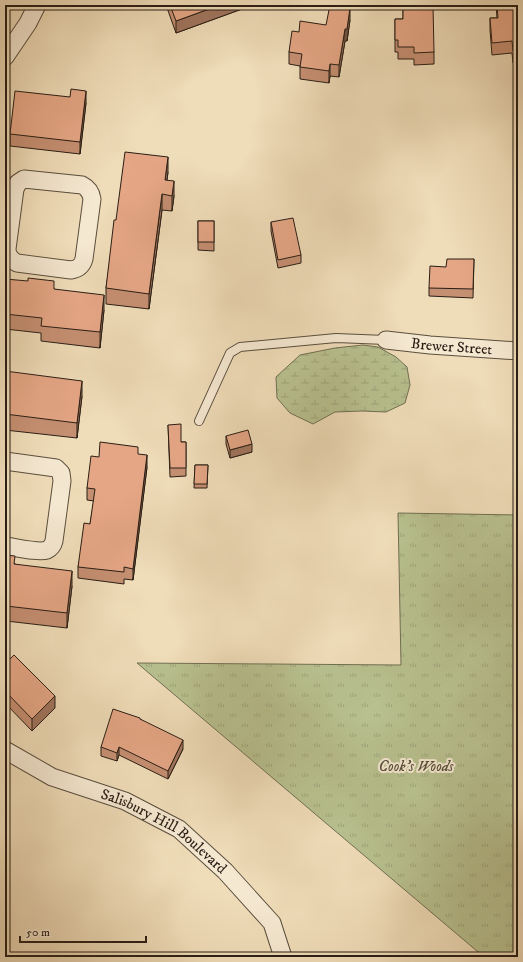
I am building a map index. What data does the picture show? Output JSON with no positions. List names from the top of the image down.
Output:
{
  "streets": {
    "street": ["Brewer Street", "Salisbury Hill Boulevard"]
  },
  "parks": ["Cook's Woods"],
  "scale_bar": "50 m"
}
